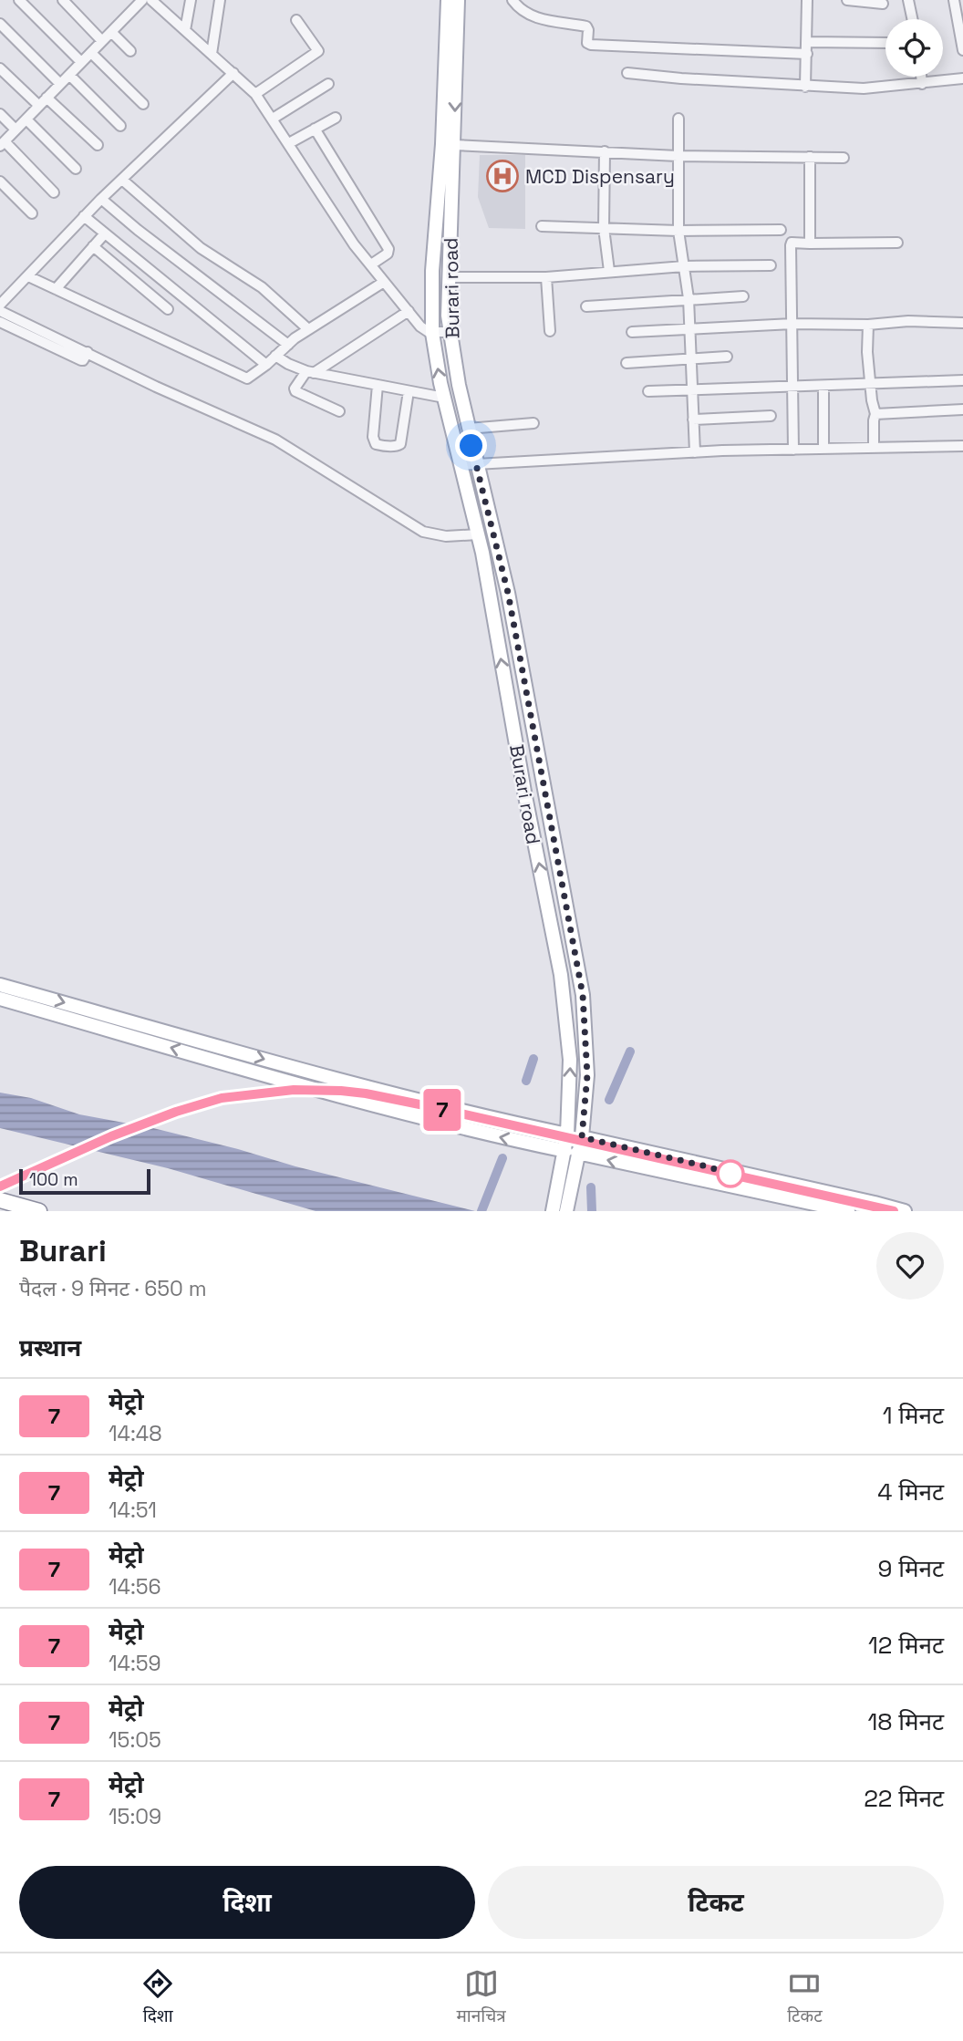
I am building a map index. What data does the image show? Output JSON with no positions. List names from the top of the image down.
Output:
{
  "streets": {
    "main road": ["Burari road"]
  },
  "places": {
    "hospital": ["MCD Dispensary"]
  },
  "lines": ["metro line 7"],
  "scale_bar": "100 m",
  "page": {
    "on_map": "7",
    "scale": "100 m",
    "heading": [
      ["Burari", "पैदल · 9 मिनट · 650 m"],
      "प्रस्थान"
    ],
    "list": [
      {
        "mark": "7",
        "name": "मेट्रो",
        "note": "14:48",
        "value": "1 मिनट"
      },
      {
        "mark": "7",
        "name": "मेट्रो",
        "note": "14:51",
        "value": "4 मिनट"
      },
      {
        "mark": "7",
        "name": "मेट्रो",
        "note": "14:56",
        "value": "9 मिनट"
      },
      {
        "mark": "7",
        "name": "मेट्रो",
        "note": "14:59",
        "value": "12 मिनट"
      },
      {
        "mark": "7",
        "name": "मेट्रो",
        "note": "15:05",
        "value": "18 मिनट"
      },
      {
        "mark": "7",
        "name": "मेट्रो",
        "note": "15:09",
        "value": "22 मिनट"
      }
    ],
    "buttons": ["दिशा", "टिकट"],
    "tabs": ["दिशा", "मानचित्र", "टिकट"]
  }
}
